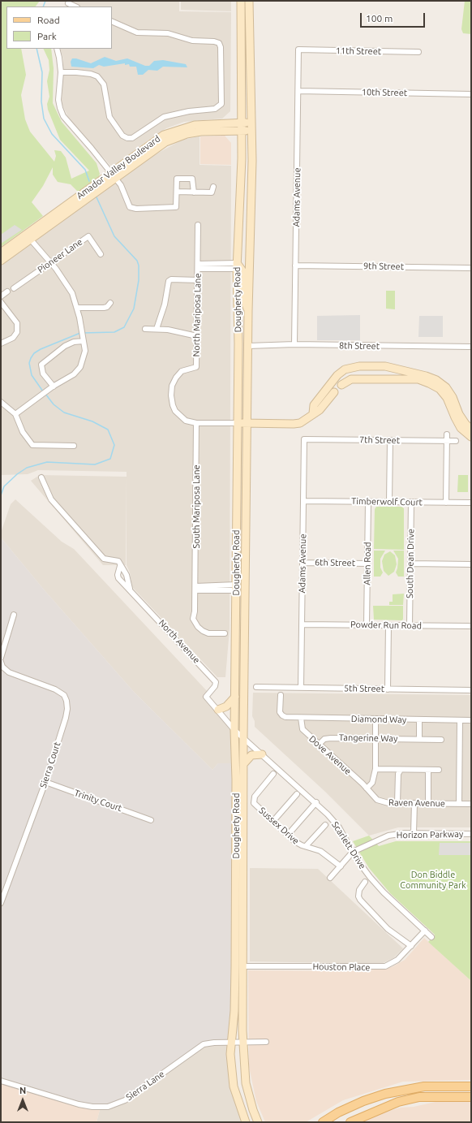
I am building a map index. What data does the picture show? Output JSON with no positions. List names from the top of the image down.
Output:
{
  "streets": {
    "main road": ["Amador Valley Boulevard", "Dougherty Road"],
    "street": [
      "11th Street",
      "10th Street",
      "Adams Avenue",
      "Pioneer Lane",
      "9th Street",
      "North Mariposa Lane",
      "8th Street",
      "7th Street",
      "Timberwolf Court",
      "South Mariposa Lane",
      "6th Street",
      "Allen Road",
      "South Dean Drive",
      "Powder Run Road",
      "North Avenue",
      "5th Street",
      "Diamond Way",
      "Tangerine Way",
      "Dove Avenue",
      "Sierra Court",
      "Trinity Court",
      "Raven Avenue",
      "Sussex Drive",
      "Horizon Parkway",
      "Scarlett Drive",
      "Houston Place",
      "Sierra Lane"
    ]
  },
  "crossings": [
    ["11th Street", "Adams Avenue"],
    ["10th Street", "Adams Avenue"],
    ["Amador Valley Boulevard", "Dougherty Road"],
    ["Adams Avenue", "9th Street"],
    ["Adams Avenue", "8th Street"],
    ["Adams Avenue", "7th Street"],
    ["Adams Avenue", "Timberwolf Court"],
    ["Adams Avenue", "6th Street"],
    ["Adams Avenue", "Powder Run Road"],
    ["Adams Avenue", "5th Street"],
    ["Dougherty Road", "8th Street"],
    ["Dougherty Road", "Scarlett Drive"],
    ["Dougherty Road", "Houston Place"],
    ["Dougherty Road", "Sierra Lane"],
    ["North Mariposa Lane", "South Mariposa Lane"],
    ["Timberwolf Court", "Allen Road"],
    ["Timberwolf Court", "South Dean Drive"],
    ["6th Street", "Allen Road"],
    ["Allen Road", "Powder Run Road"],
    ["South Dean Drive", "Powder Run Road"],
    ["North Avenue", "Scarlett Drive"],
    ["Diamond Way", "Dove Avenue"],
    ["Tangerine Way", "Dove Avenue"],
    ["Dove Avenue", "Raven Avenue"],
    ["Sierra Court", "Trinity Court"],
    ["Horizon Parkway", "Scarlett Drive"],
    ["Scarlett Drive", "Houston Place"]
  ],
  "parks": ["Don Biddle Community Park"],
  "legend": ["Road", "Park"],
  "scale_bar": "100 m",
  "north": "top"
}
